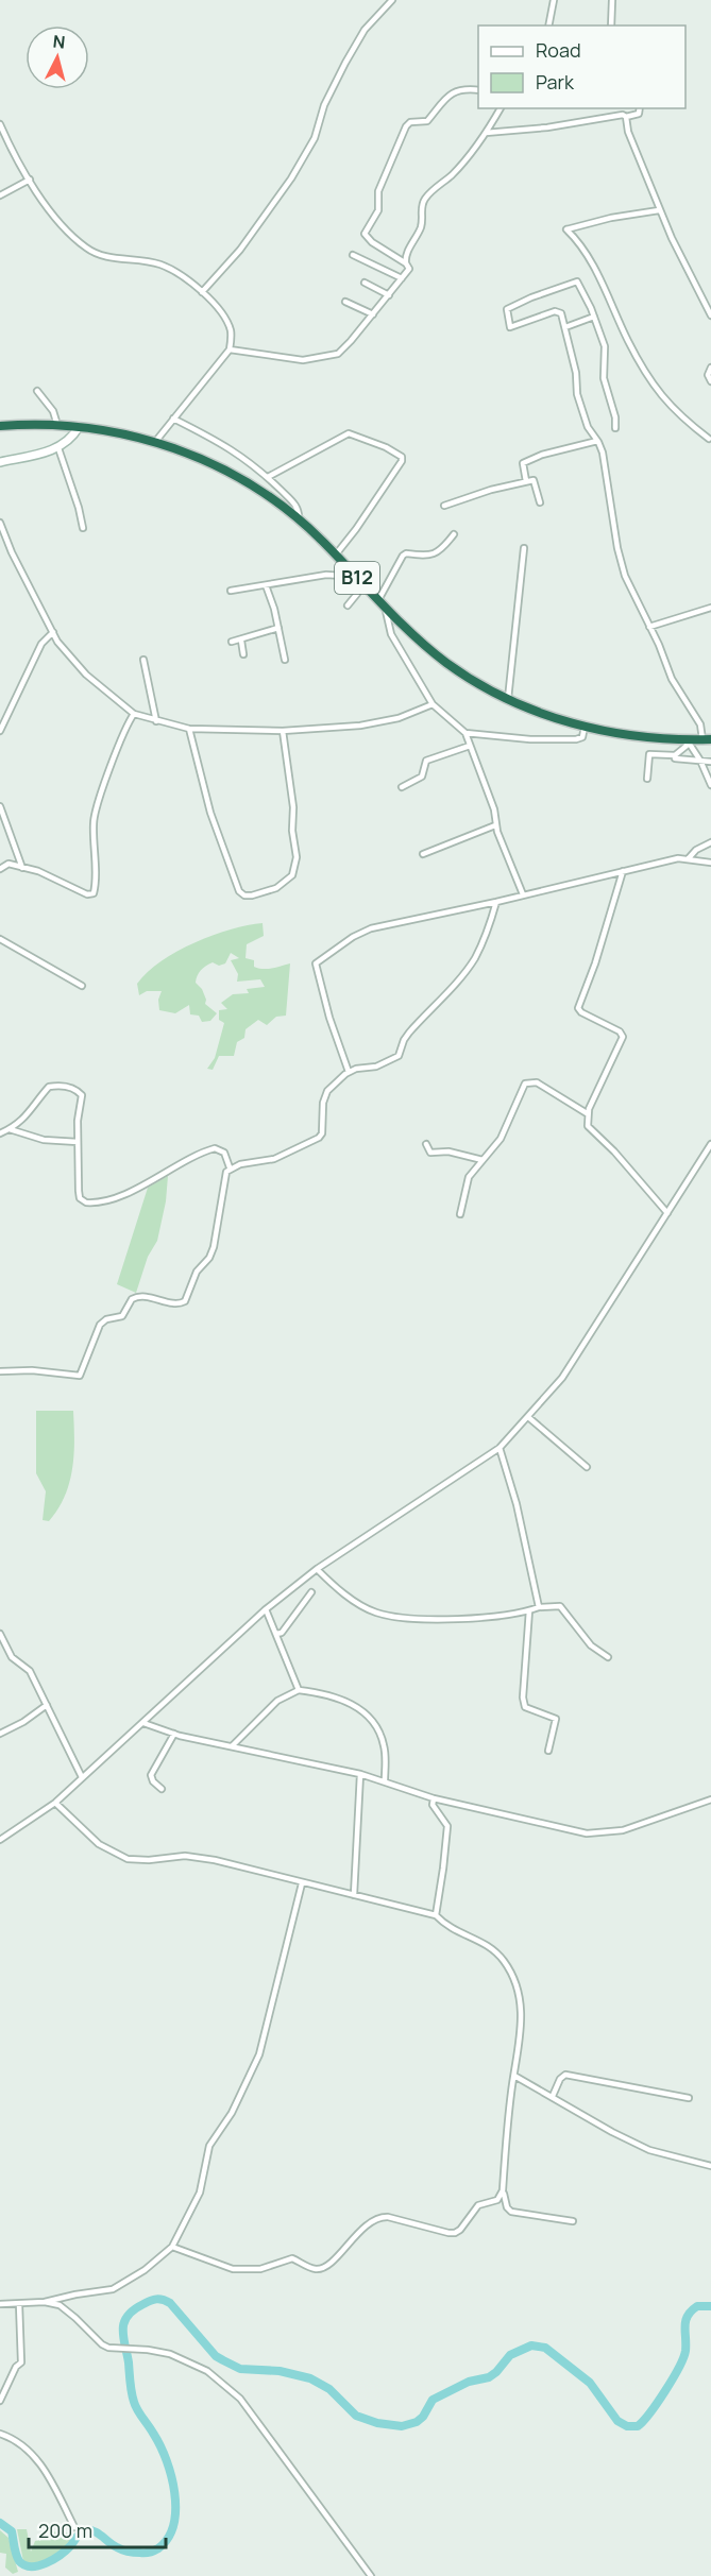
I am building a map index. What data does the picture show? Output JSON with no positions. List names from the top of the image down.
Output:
{
  "streets": {
    "highway": ["B12"]
  },
  "legend": ["Road", "Park"],
  "scale_bar": "200 m",
  "north": "top"
}
